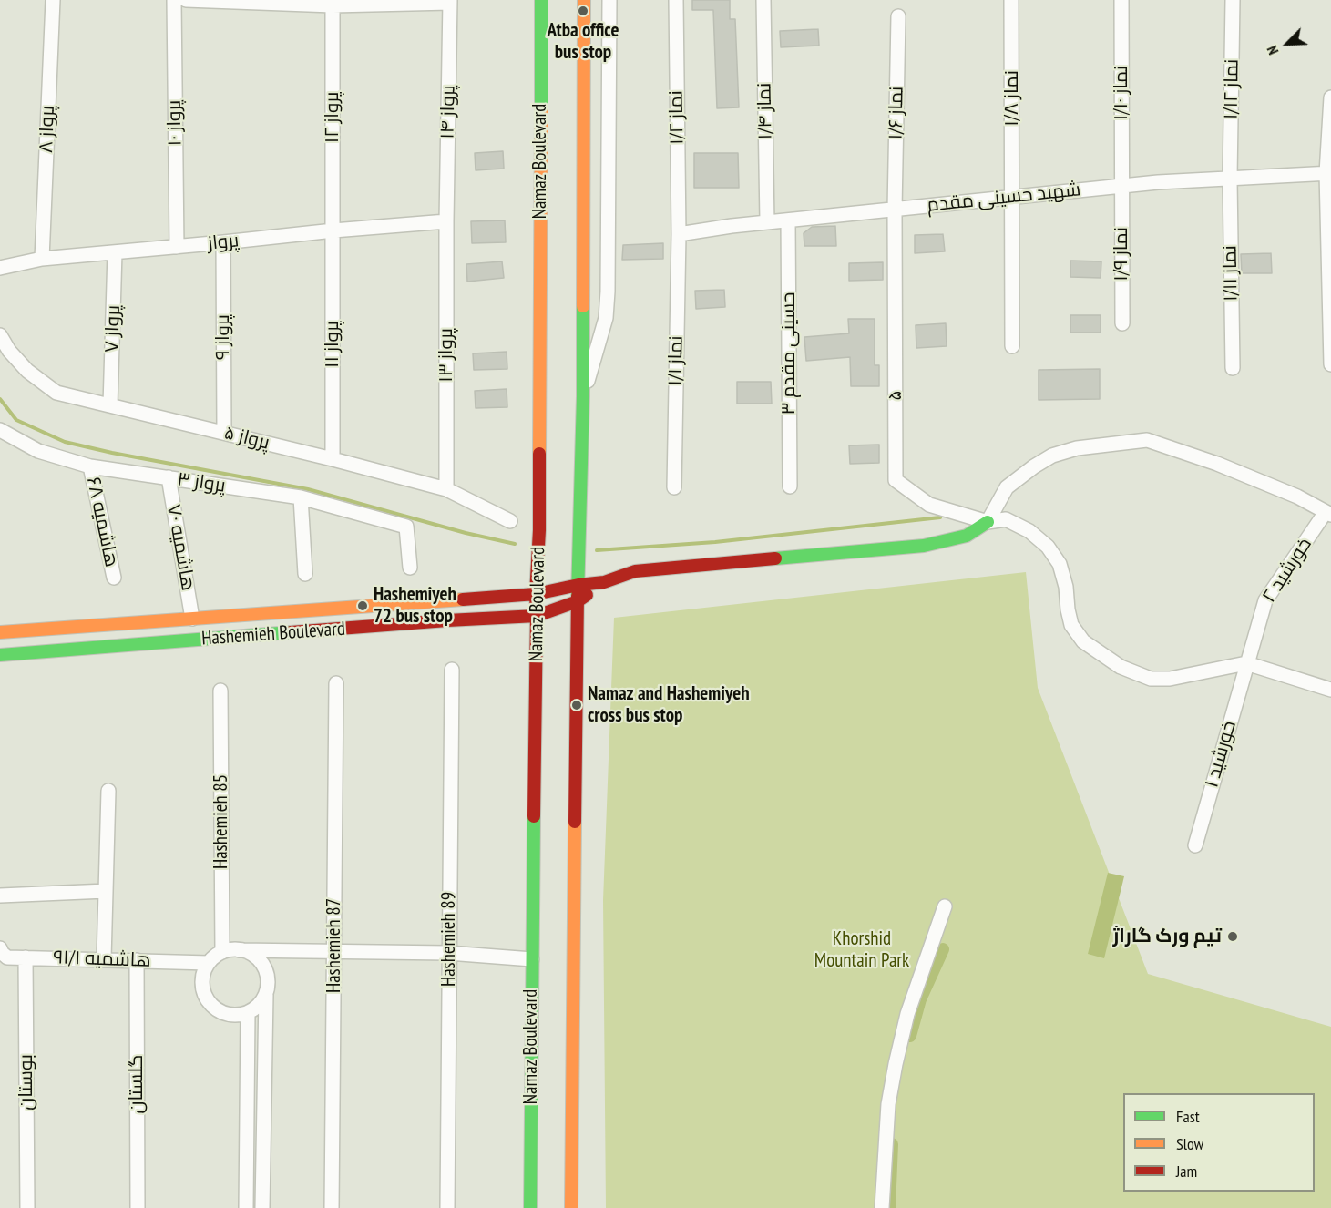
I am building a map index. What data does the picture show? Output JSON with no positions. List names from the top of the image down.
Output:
{
  "streets": {
    "main road": ["Namaz Boulevard", "Hashemieh Boulevard"],
    "street": [
      "نماز ۱/۱۲",
      "نماز ۱/۱۰",
      "نماز ۱/۸",
      "نماز ۱/۴",
      "پرواز ۱۴",
      "نماز ۱/۶",
      "پرواز ۱۲",
      "نماز ۱/۲",
      "پرواز ۱۰",
      "پرواز ۸",
      "شهید حسینی مقدم",
      "پرواز",
      "نماز ۱/۹",
      "نماز ۱/۱۱",
      "پرواز ۷",
      "پرواز ۹",
      "پرواز ۱۱",
      "حسینی مقدم ۳",
      "پرواز ۱۳",
      "نماز ۱/۱",
      "۵",
      "پرواز ۵",
      "پرواز ۳",
      "هاشمیه ۶۸",
      "هاشمیه ۷۰",
      "خورشید ۲",
      "خورشید ۱",
      "Hashemieh 85",
      "Hashemieh 89",
      "Hashemieh 87",
      "هاشمیه ۹۱/۱",
      "بوستان",
      "گلستان"
    ]
  },
  "crossings": [
    ["نماز ۱/۱۲", "شهید حسینی مقدم"],
    ["نماز ۱/۱۲", "نماز ۱/۱۱"],
    ["نماز ۱/۱۰", "شهید حسینی مقدم"],
    ["نماز ۱/۱۰", "نماز ۱/۹"],
    ["نماز ۱/۸", "شهید حسینی مقدم"],
    ["نماز ۱/۴", "شهید حسینی مقدم"],
    ["پرواز ۱۴", "پرواز"],
    ["پرواز ۱۴", "پرواز ۱۳"],
    ["نماز ۱/۶", "شهید حسینی مقدم"],
    ["نماز ۱/۶", "۵"],
    ["پرواز ۱۲", "پرواز"],
    ["پرواز ۱۲", "پرواز ۱۱"],
    ["نماز ۱/۲", "شهید حسینی مقدم"],
    ["نماز ۱/۲", "نماز ۱/۱"],
    ["پرواز ۱۰", "پرواز"],
    ["پرواز ۸", "پرواز"],
    ["Namaz Boulevard", "Hashemieh Boulevard"],
    ["شهید حسینی مقدم", "نماز ۱/۹"],
    ["شهید حسینی مقدم", "نماز ۱/۱۱"],
    ["شهید حسینی مقدم", "حسینی مقدم ۳"],
    ["شهید حسینی مقدم", "نماز ۱/۱"],
    ["شهید حسینی مقدم", "۵"],
    ["پرواز", "پرواز ۷"],
    ["پرواز", "پرواز ۹"],
    ["پرواز", "پرواز ۱۱"],
    ["پرواز", "پرواز ۱۳"],
    ["پرواز ۷", "پرواز ۵"],
    ["پرواز ۹", "پرواز ۵"],
    ["پرواز ۱۱", "پرواز ۵"],
    ["پرواز ۱۳", "پرواز ۵"],
    ["پرواز ۳", "هاشمیه ۶۸"],
    ["پرواز ۳", "هاشمیه ۷۰"],
    ["هاشمیه ۷۰", "Hashemieh Boulevard"],
    ["خورشید ۲", "خورشید ۱"],
    ["Hashemieh 85", "هاشمیه ۹۱/۱"],
    ["هاشمیه ۹۱/۱", "بوستان"],
    ["هاشمیه ۹۱/۱", "گلستان"]
  ],
  "parks": ["Khorshid Mountain Park"],
  "places": [
    "Atba office bus stop",
    "Hashemiyeh 72 bus stop",
    "Namaz and Hashemiyeh cross bus stop",
    "تیم ورک گاراژ"
  ],
  "legend": ["Fast", "Slow", "Jam"],
  "north": "bottom left"
}
